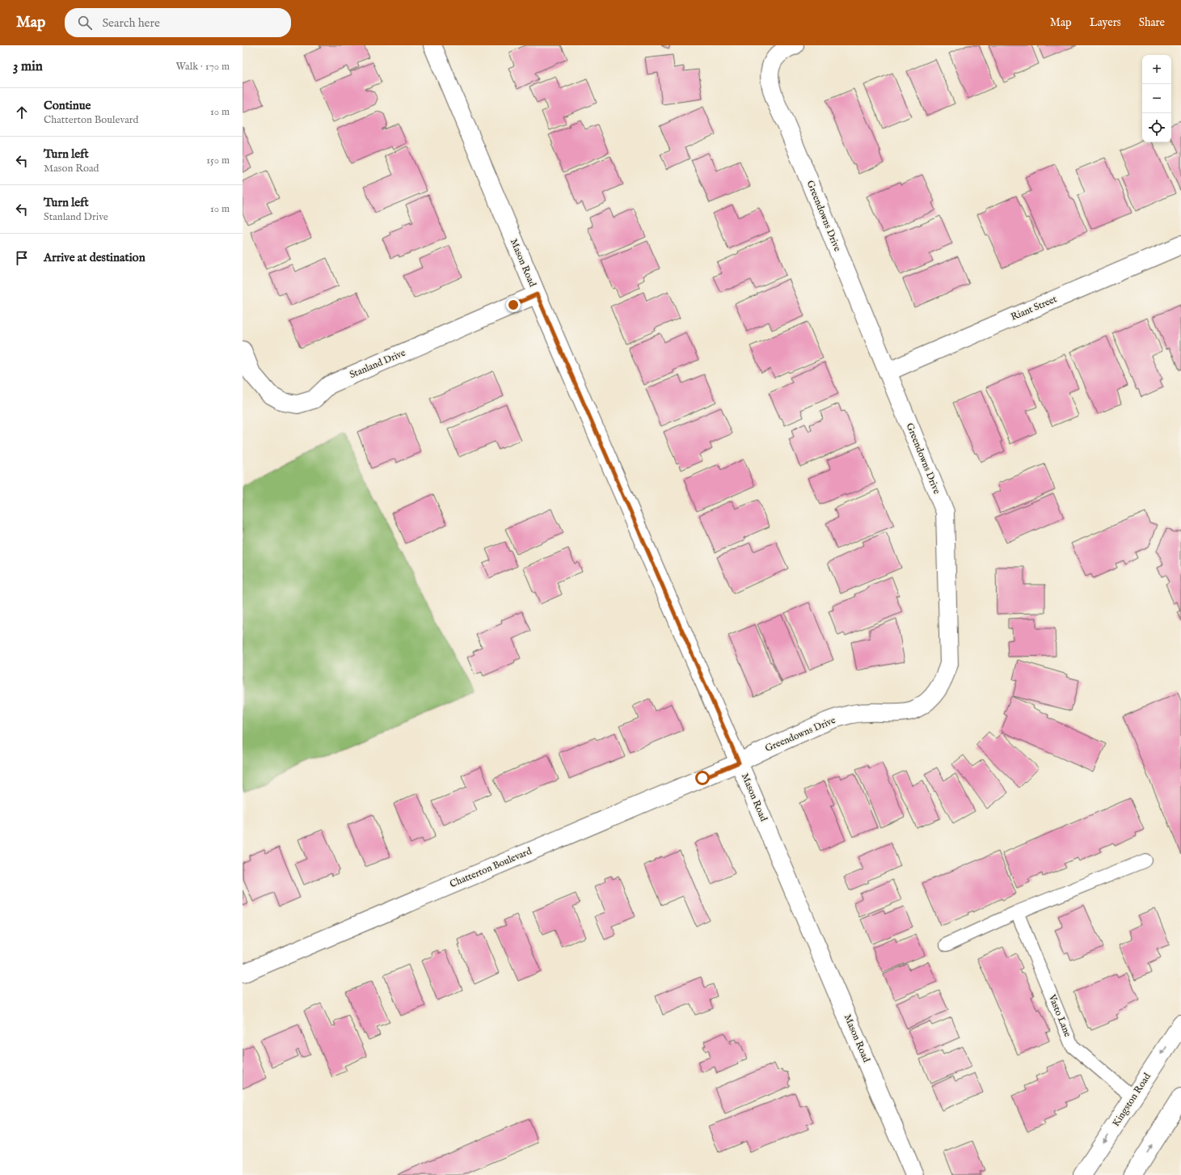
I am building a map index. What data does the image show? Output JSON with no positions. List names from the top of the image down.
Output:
{
  "streets": {
    "street": [
      "Greendowns Drive",
      "Mason Road",
      "Riant Street",
      "Stanland Drive",
      "Chatterton Boulevard",
      "Kingston Road"
    ],
    "lane": ["Vasto Lane"]
  },
  "crossings": [
    ["Greendowns Drive", "Mason Road"],
    ["Greendowns Drive", "Riant Street"],
    ["Greendowns Drive", "Chatterton Boulevard"],
    ["Mason Road", "Stanland Drive"],
    ["Mason Road", "Chatterton Boulevard"],
    ["Vasto Lane", "Kingston Road"]
  ],
  "page": {
    "header": "Map",
    "search": "Search here",
    "nav": ["Map", "Layers", "Share"],
    "heading": ["3 min", "Walk · 170 m"],
    "map_buttons": ["+", "−"],
    "list": [
      ["Continue", "Chatterton Boulevard", "10 m"],
      ["Turn left", "Mason Road", "150 m"],
      ["Turn left", "Stanland Drive", "10 m"],
      "Arrive at destination"
    ]
  }
}
